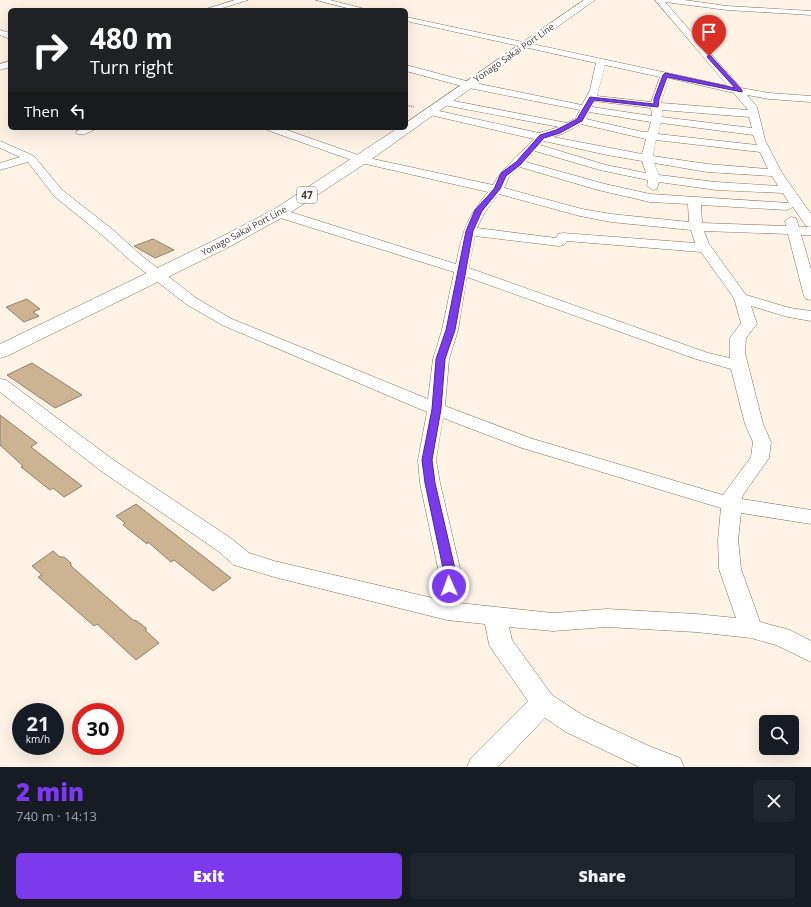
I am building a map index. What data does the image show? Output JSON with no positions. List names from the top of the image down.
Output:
{
  "streets": {
    "main road": ["Yonago Sakai Port Line", "47"]
  },
  "page": {
    "turn": ["480 m", "Turn right"],
    "then": "Then",
    "speed": "21 km/h",
    "limit": "30",
    "heading": ["2 min", "740 m · 14:13"],
    "buttons": ["Exit", "Share"]
  }
}
